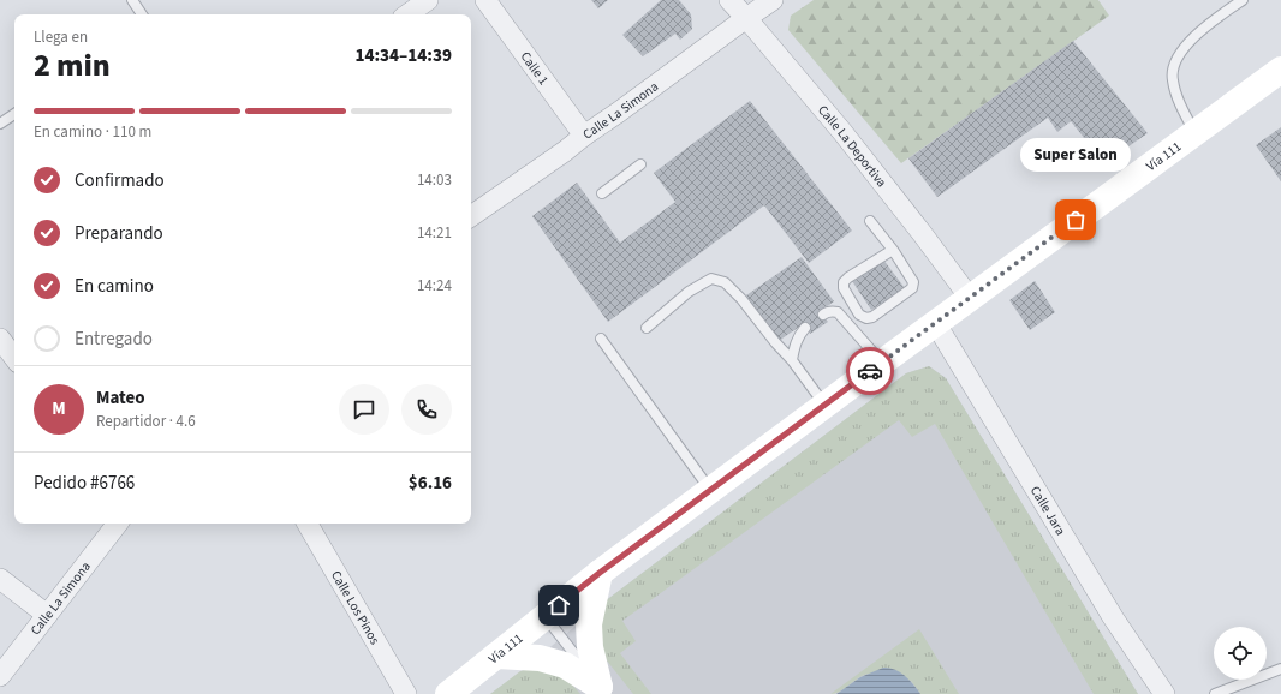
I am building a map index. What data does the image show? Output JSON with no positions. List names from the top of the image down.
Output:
{
  "streets": {
    "main road": ["Vía 111"],
    "street": [
      "Calle 1",
      "Calle La Simona",
      "Calle La Deportiva",
      "Calle Jara",
      "Calle Los Pinos"
    ]
  },
  "crossings": [
    ["Calle 1", "Calle La Simona"],
    ["Calle La Simona", "Calle La Deportiva"],
    ["Calle La Deportiva", "Vía 111"],
    ["Vía 111", "Calle Jara"]
  ],
  "places": ["Super Salon"],
  "page": {
    "heading": ["2 min", "Llega en", "14:34–14:39"],
    "panel": [
      "Mateo",
      "Repartidor · 4.6",
      "Pedido #6766",
      "$6.16"
    ],
    "bar": "En camino · 110 m",
    "bubble": "Super Salon",
    "list": [
      ["Confirmado", "14:03"],
      ["Preparando", "14:21"],
      ["En camino", "14:24"],
      "Entregado"
    ],
    "round": "M"
  }
}
